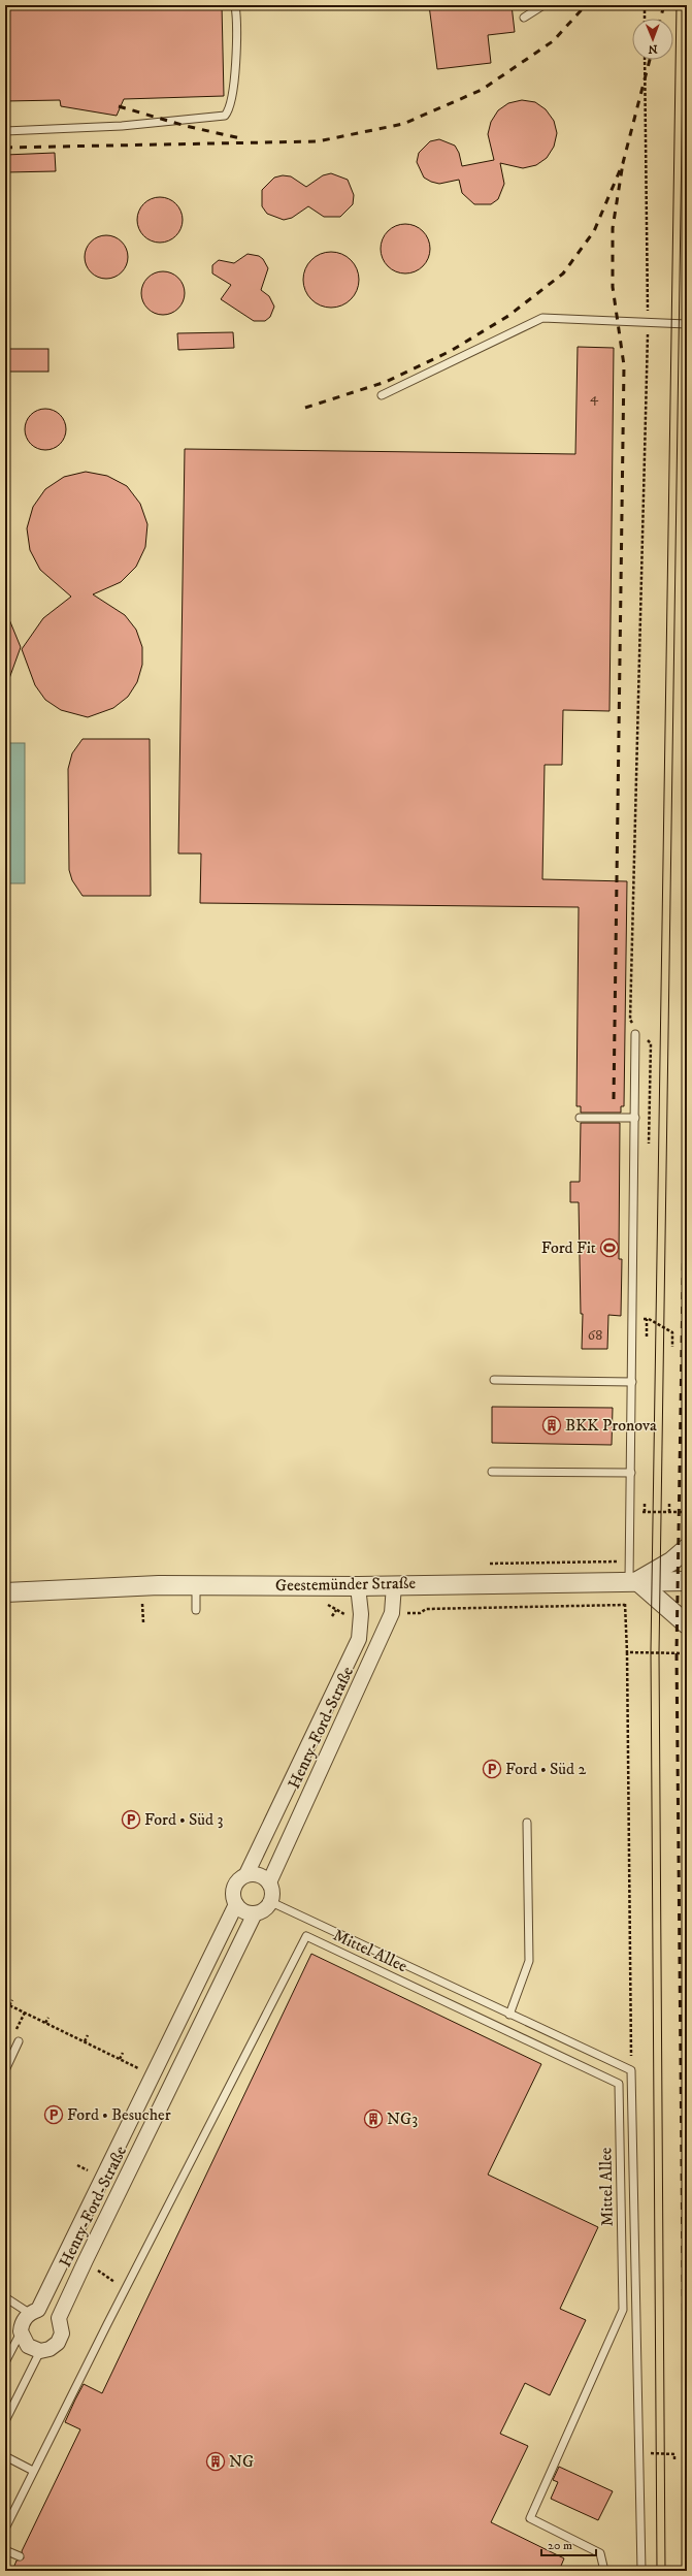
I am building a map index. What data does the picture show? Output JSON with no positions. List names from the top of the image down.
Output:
{
  "streets": {
    "street": ["Geestemünder Straße", "Henry-Ford-Straße"],
    "lane": ["Mittel Allee"]
  },
  "crossings": [
    ["Geestemünder Straße", "Henry-Ford-Straße"]
  ],
  "places": {
    "sports": ["Ford Fit"],
    "building": ["BKK Pronova", "NG3", "NG"],
    "parking": ["Ford • Süd 2", "Ford • Süd 3", "Ford • Besucher"]
  },
  "house_numbers": ["4", "68"],
  "scale_bar": "20 m",
  "north": "bottom"
}
